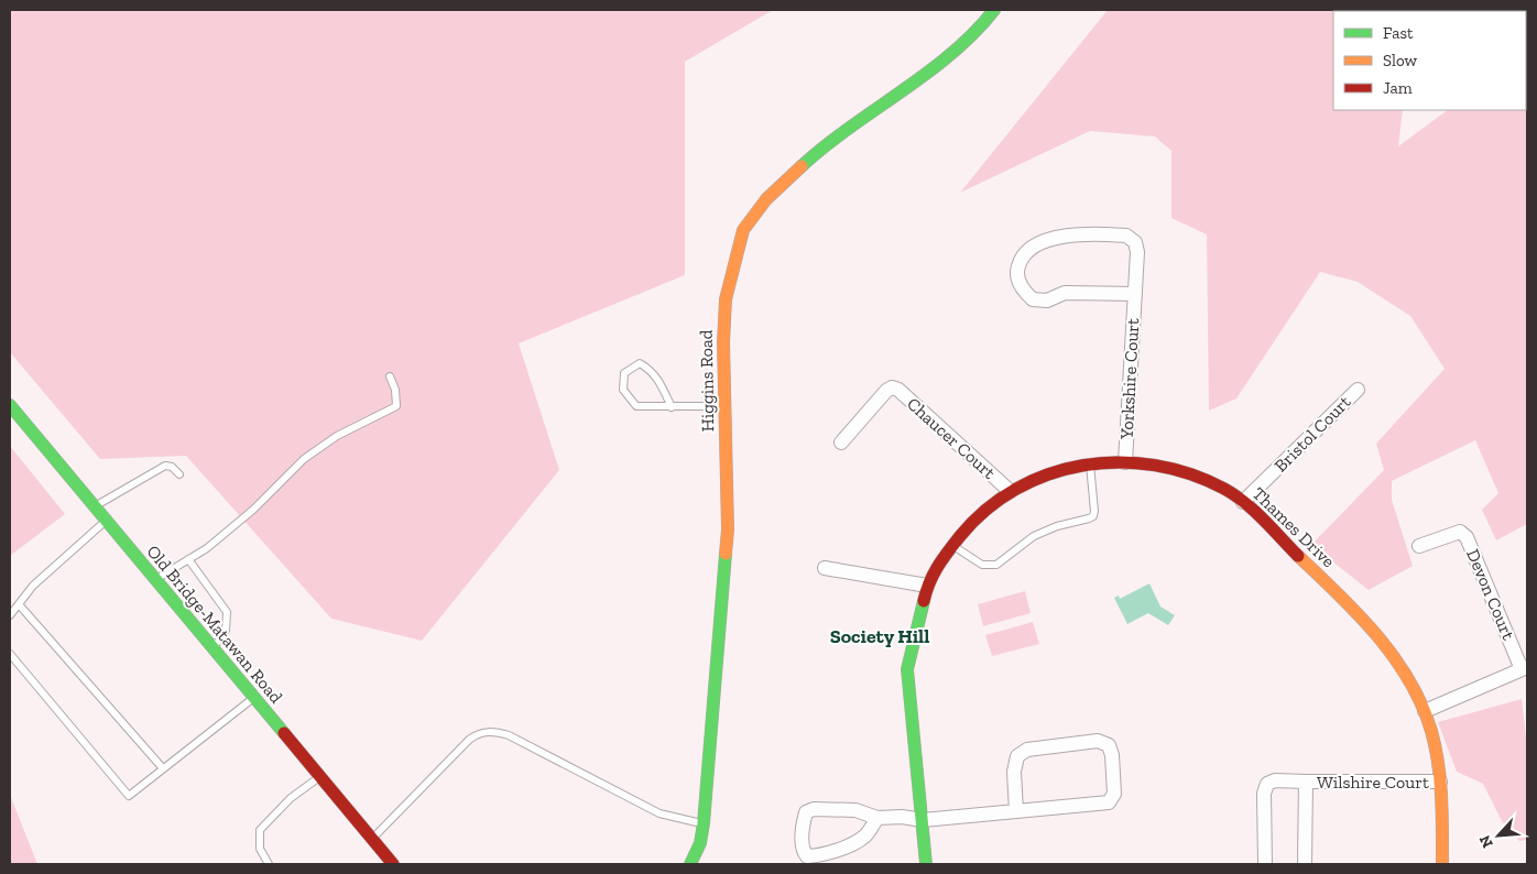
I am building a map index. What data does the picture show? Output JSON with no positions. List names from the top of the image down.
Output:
{
  "streets": {
    "street": [
      "Yorkshire Court",
      "Higgins Road",
      "Bristol Court",
      "Chaucer Court",
      "Thames Drive",
      "Devon Court",
      "Old Bridge-Matawan Road",
      "Wilshire Court"
    ]
  },
  "crossings": [
    ["Yorkshire Court", "Thames Drive"],
    ["Bristol Court", "Thames Drive"],
    ["Chaucer Court", "Thames Drive"],
    ["Thames Drive", "Wilshire Court"]
  ],
  "districts": ["Society Hill"],
  "legend": ["Fast", "Slow", "Jam"],
  "north": "bottom left"
}
